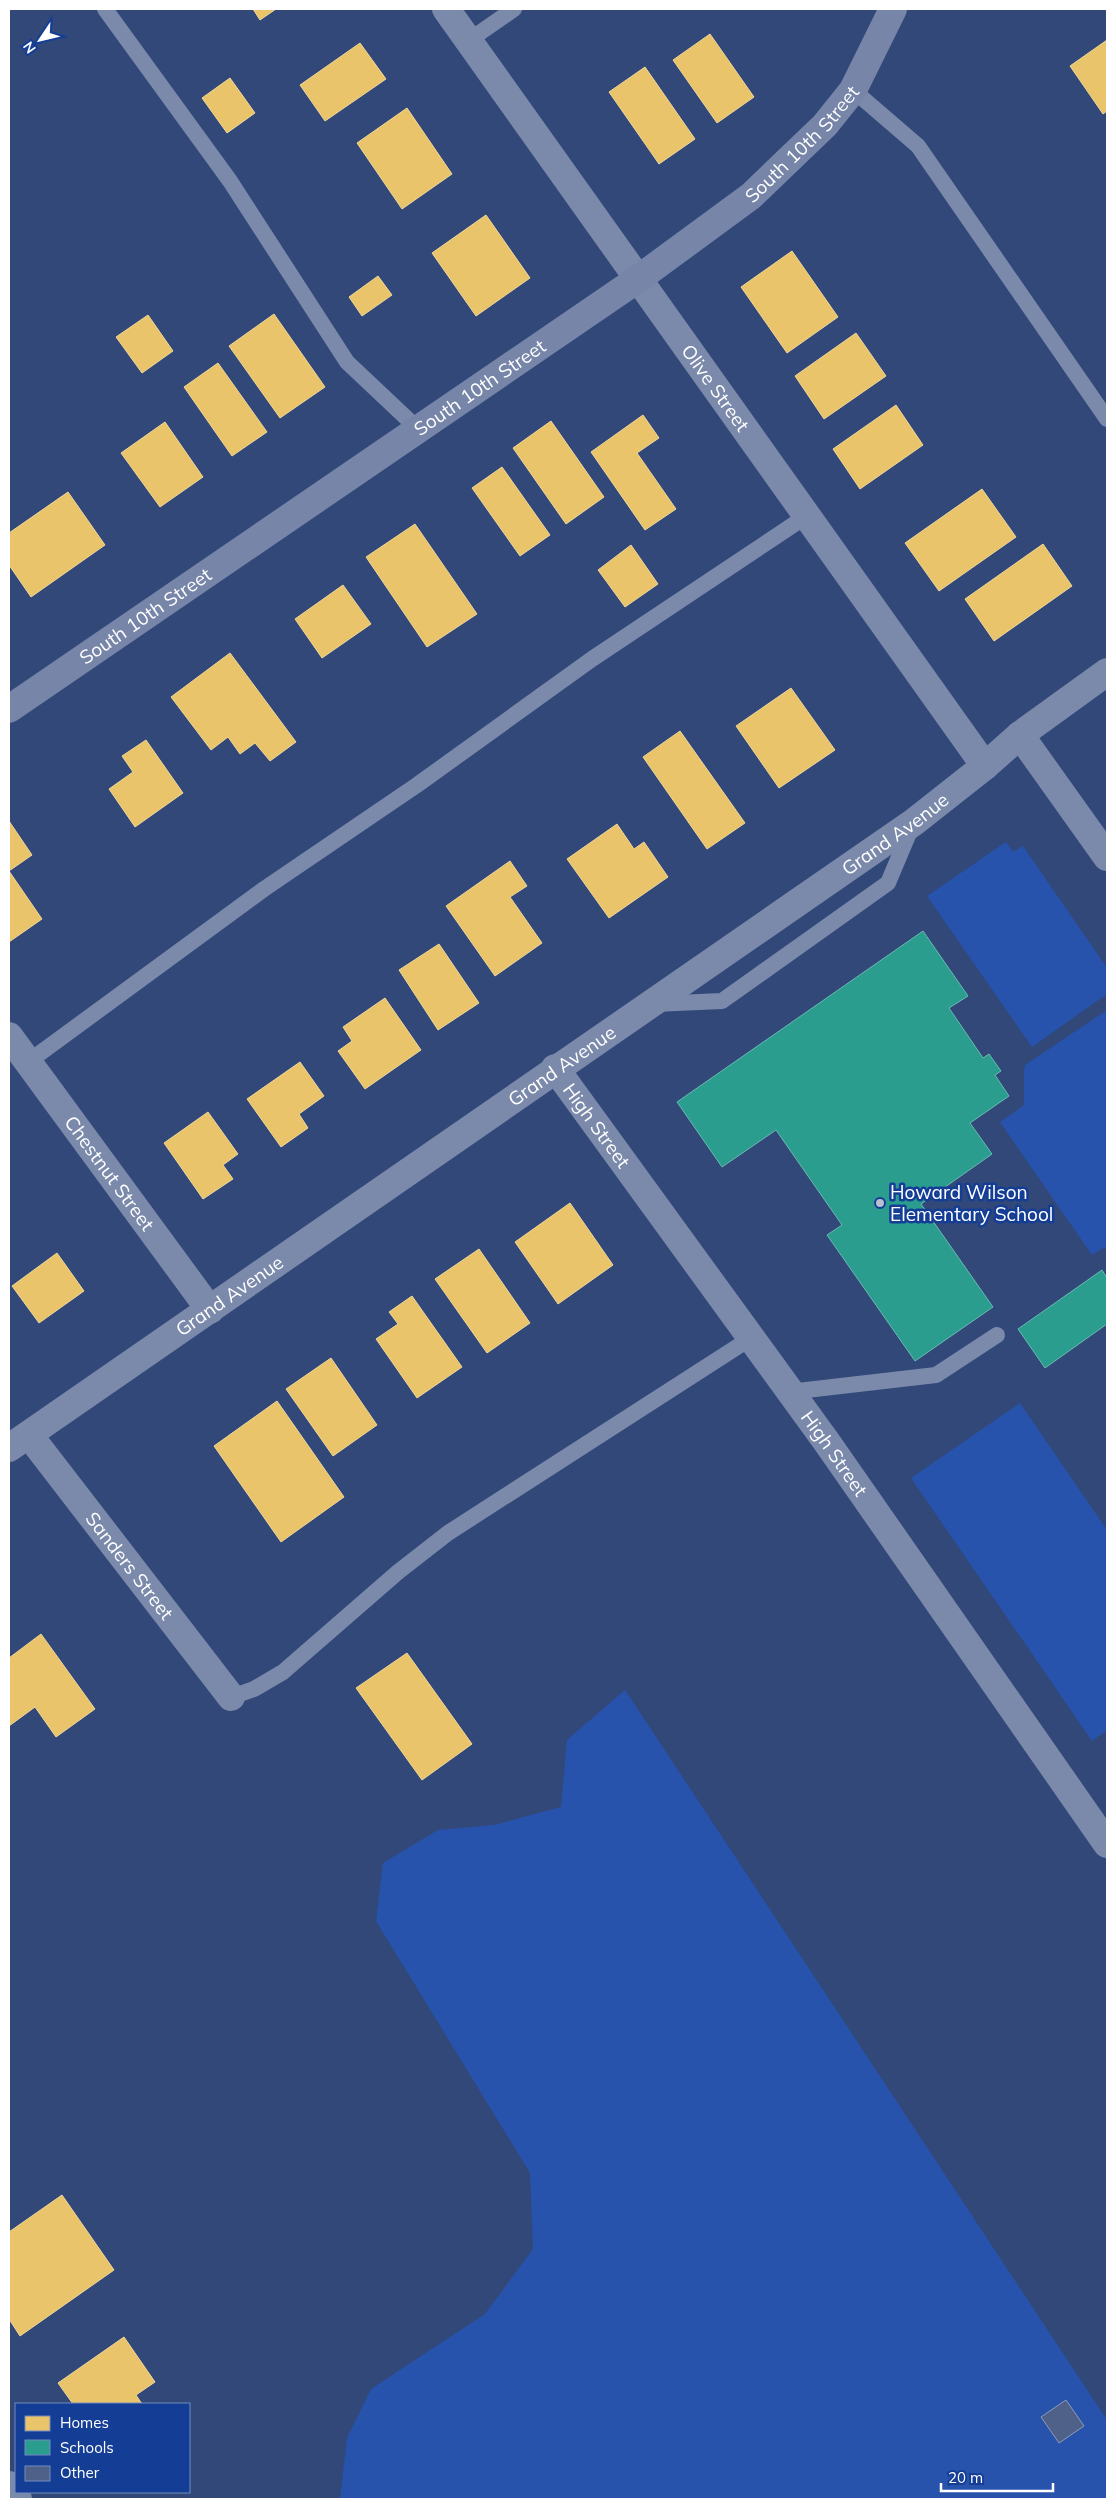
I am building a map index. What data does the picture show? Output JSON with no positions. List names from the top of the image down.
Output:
{
  "streets": {
    "street": [
      "South 10th Street",
      "Olive Street",
      "Grand Avenue",
      "High Street",
      "Chestnut Street",
      "Sanders Street"
    ]
  },
  "crossings": [
    ["South 10th Street", "Olive Street"],
    ["Olive Street", "Grand Avenue"],
    ["Grand Avenue", "High Street"],
    ["Grand Avenue", "Chestnut Street"],
    ["Grand Avenue", "Sanders Street"]
  ],
  "places": ["Howard Wilson Elementary School"],
  "legend": ["Homes", "Schools", "Other"],
  "scale_bar": "20 m",
  "north": "bottom left"
}
